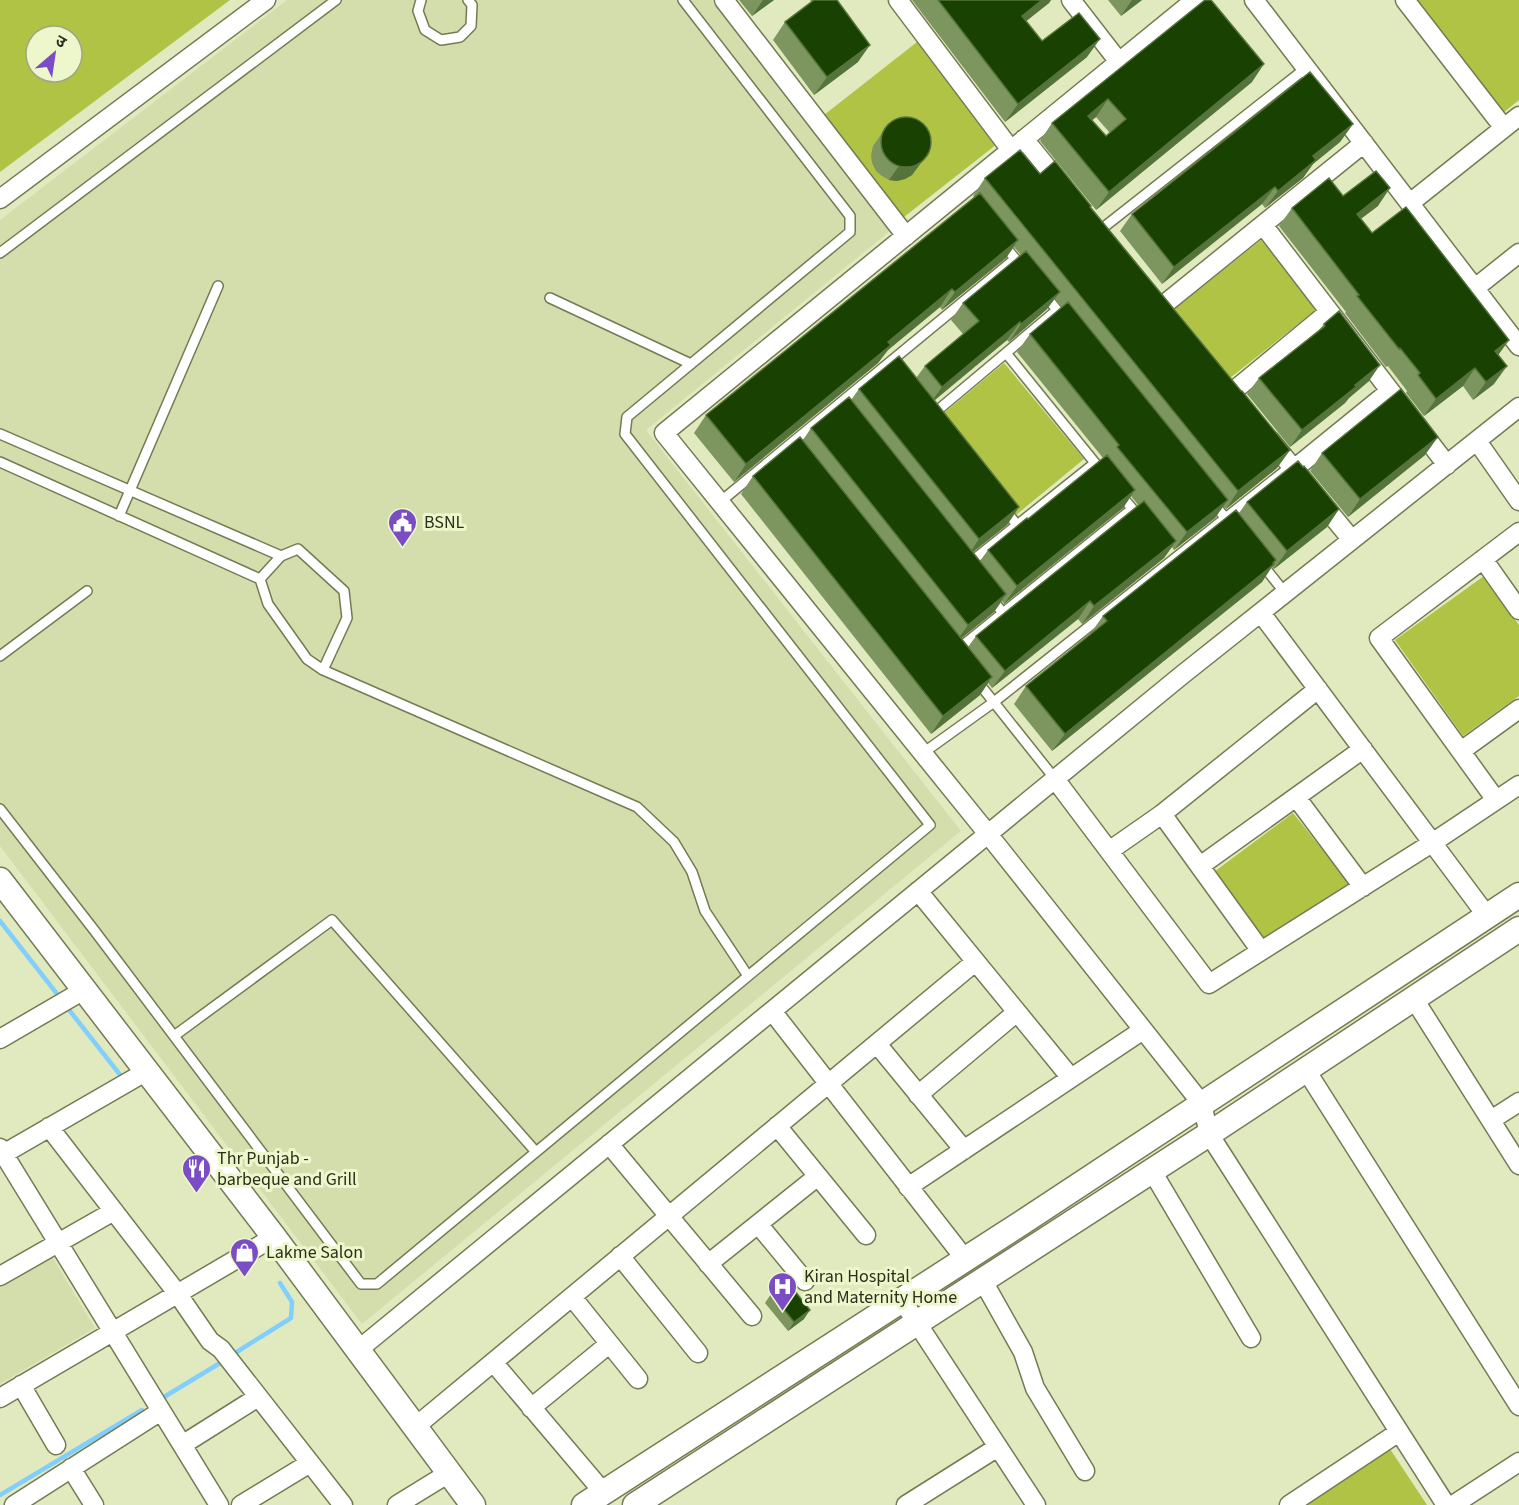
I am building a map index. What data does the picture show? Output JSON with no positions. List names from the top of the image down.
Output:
{
  "places": {
    "public building": ["BSNL"],
    "restaurant": ["Thr Punjab - barbeque and Grill"],
    "shop": ["Lakme Salon"],
    "hospital": ["Kiran Hospital and Maternity Home"]
  },
  "north": "top right"
}
